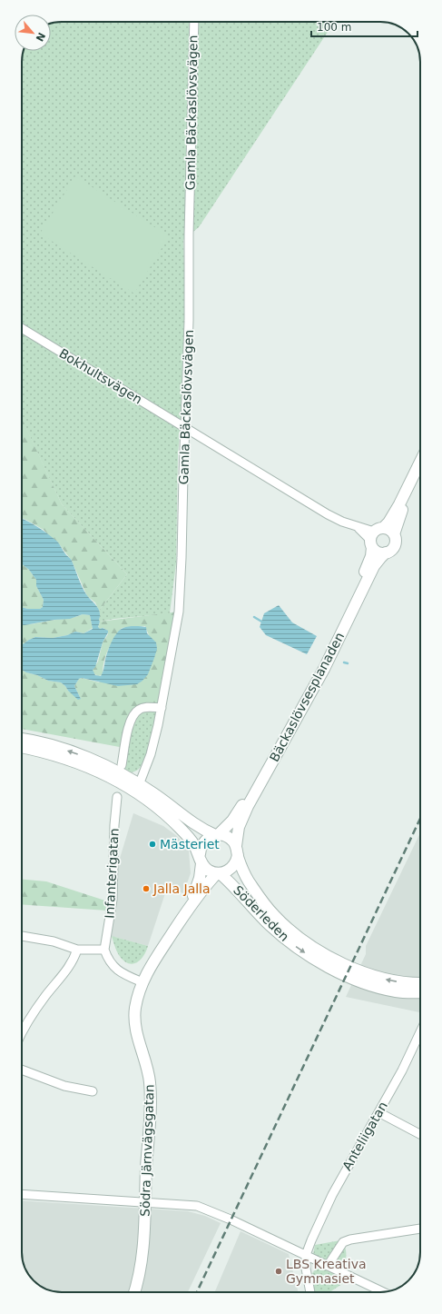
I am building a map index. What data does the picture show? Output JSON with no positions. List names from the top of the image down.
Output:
{
  "streets": {
    "street": [
      "Gamla Bäckaslövsvägen",
      "Bokhultsvägen",
      "Bäckaslövsesplanaden",
      "Infanterigatan",
      "Söderleden",
      "Anteliigatan",
      "Södra Järnvägsgatan"
    ]
  },
  "crossings": [
    ["Gamla Bäckaslövsvägen", "Bokhultsvägen"],
    ["Gamla Bäckaslövsvägen", "Söderleden"],
    ["Bokhultsvägen", "Bäckaslövsesplanaden"],
    ["Bäckaslövsesplanaden", "Söderleden"],
    ["Bäckaslövsesplanaden", "Södra Järnvägsgatan"],
    ["Söderleden", "Södra Järnvägsgatan"]
  ],
  "places": ["Mästeriet", "Jalla Jalla", "LBS Kreativa Gymnasiet"],
  "scale_bar": "100 m",
  "north": "bottom right"
}
